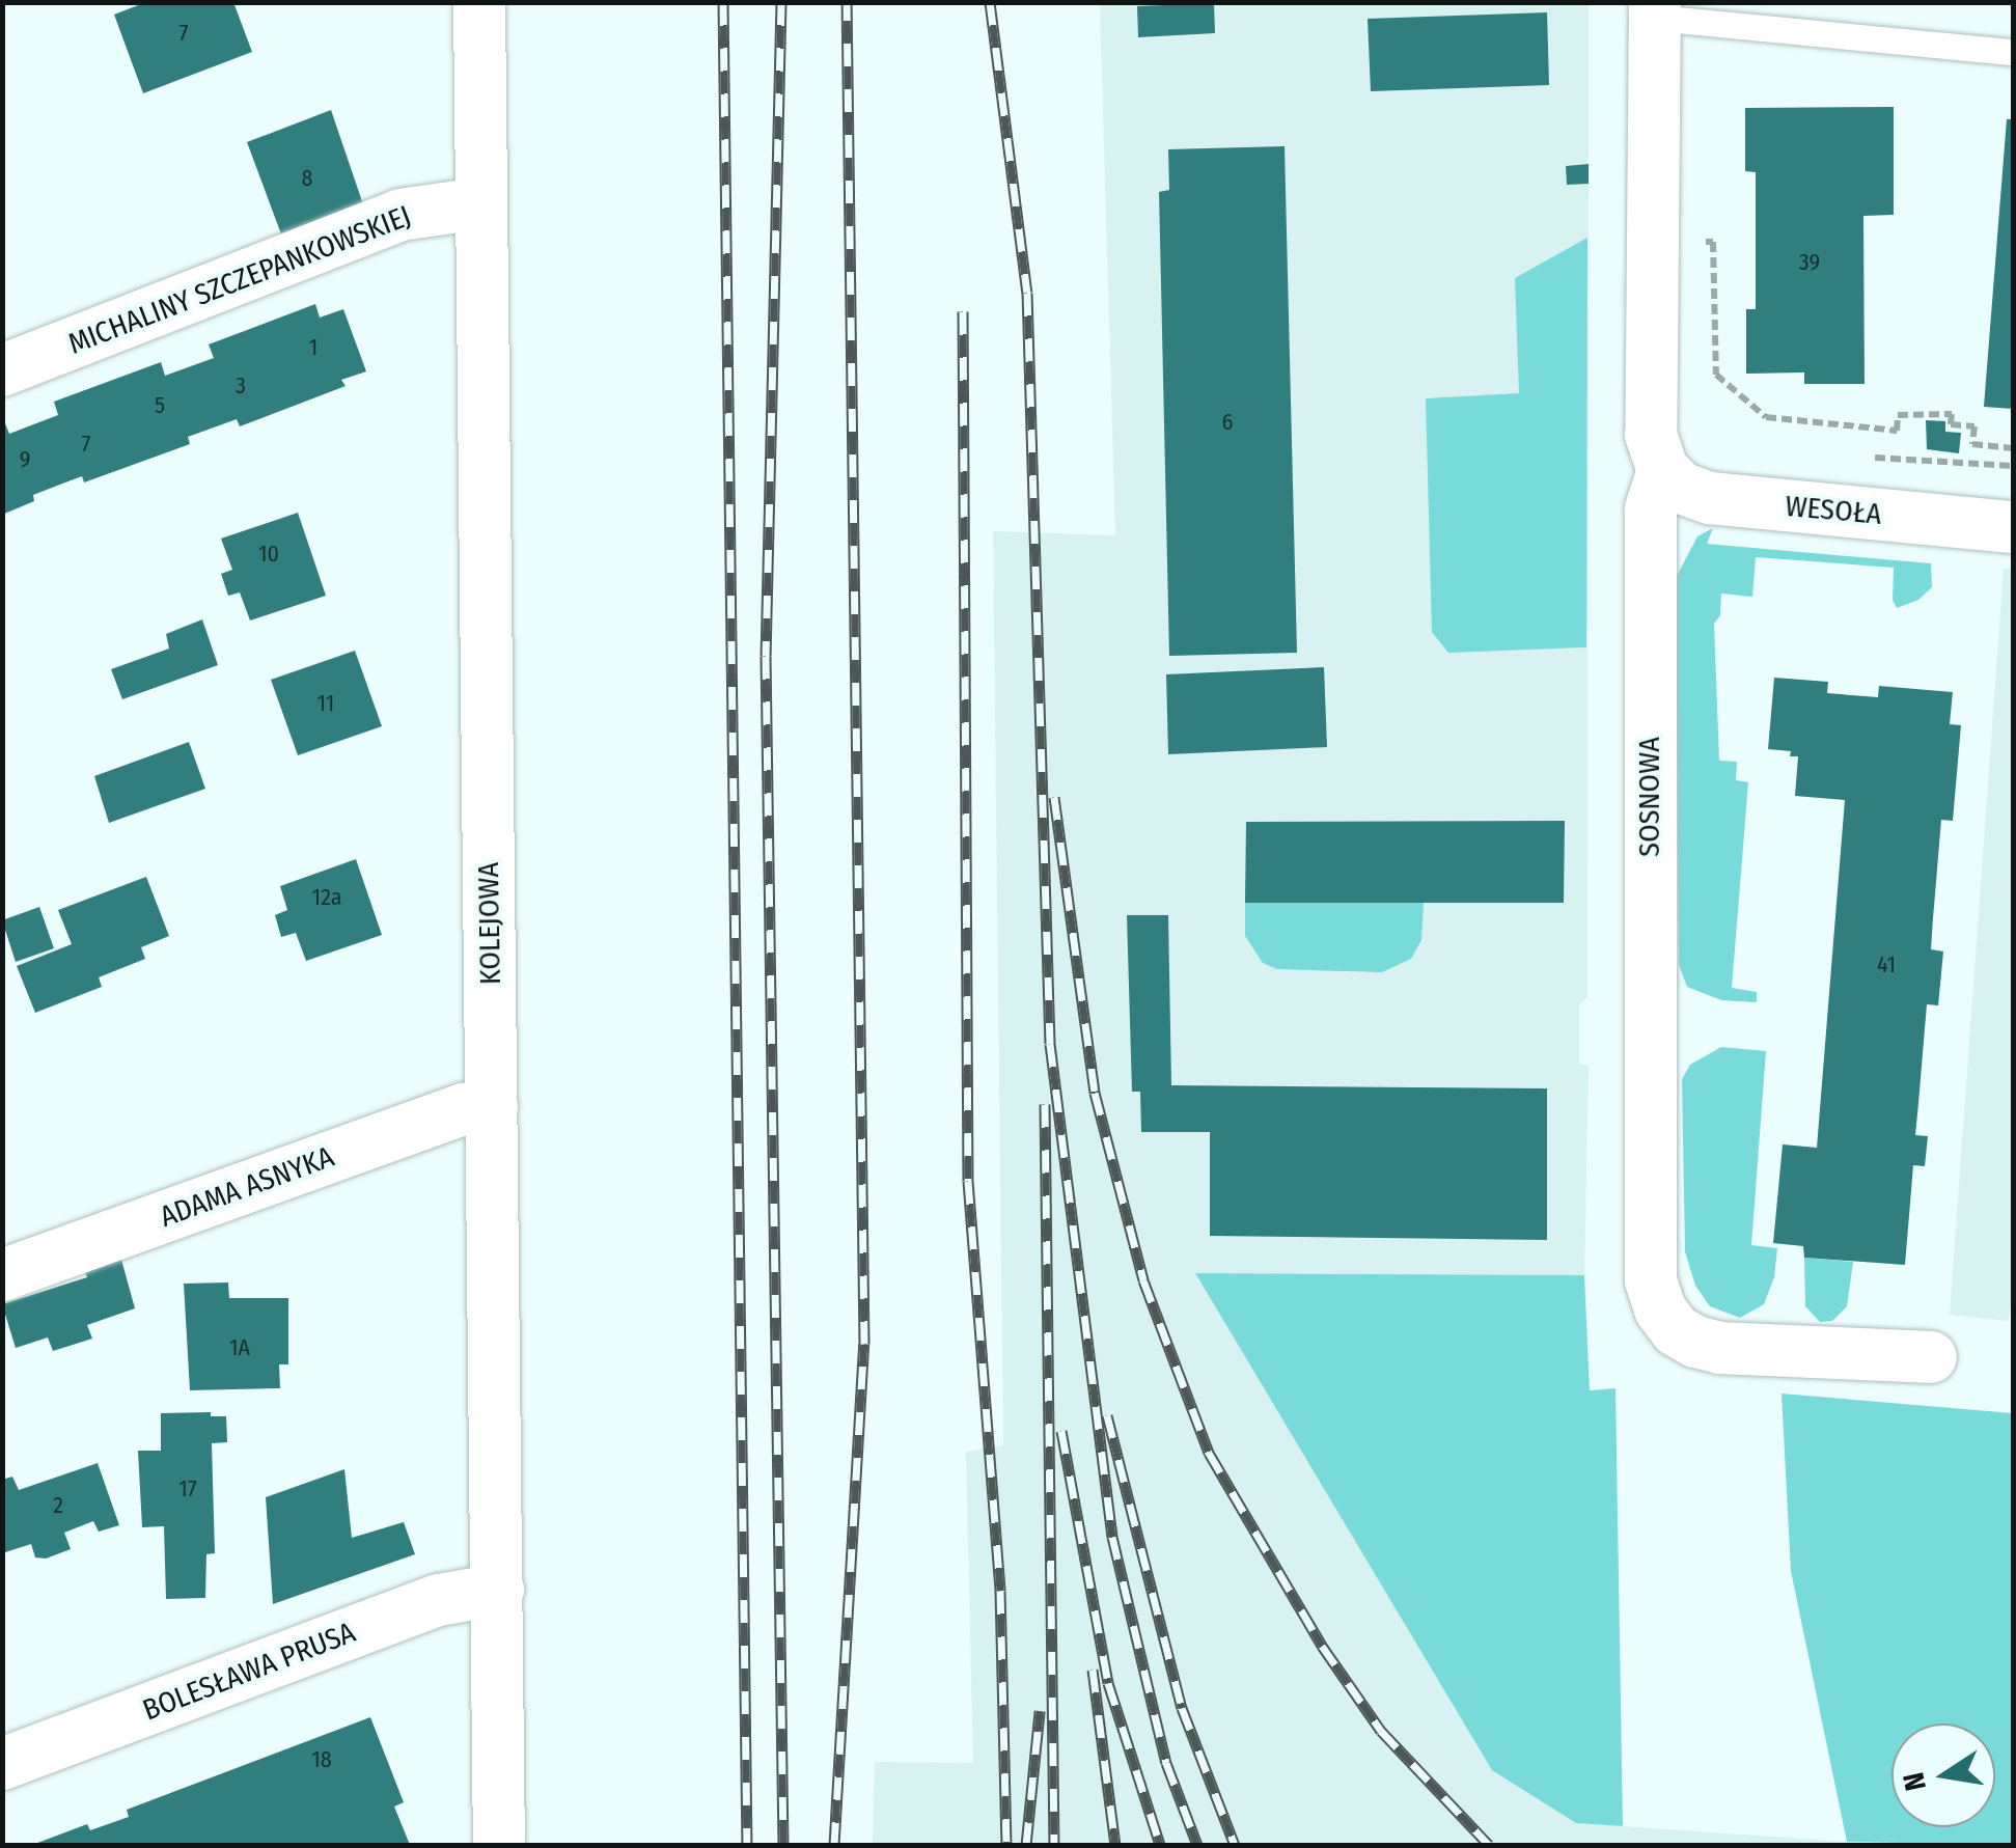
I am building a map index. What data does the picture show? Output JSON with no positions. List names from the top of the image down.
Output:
{
  "streets": {
    "street": [
      "MICHALINY SZCZEPANKOWSKIEJ",
      "WESOŁA",
      "SOSNOWA",
      "KOLEJOWA",
      "ADAMA ASNYKA",
      "BOLESŁAWA PRUSA"
    ]
  },
  "crossings": [
    ["MICHALINY SZCZEPANKOWSKIEJ", "KOLEJOWA"],
    ["WESOŁA", "SOSNOWA"],
    ["KOLEJOWA", "ADAMA ASNYKA"],
    ["KOLEJOWA", "BOLESŁAWA PRUSA"]
  ],
  "house_numbers": [
    "7",
    "8",
    "39",
    "1",
    "3",
    "5",
    "6",
    "7",
    "9",
    "10",
    "11",
    "12a",
    "41",
    "1A",
    "17",
    "2",
    "18"
  ],
  "north": "left"
}
